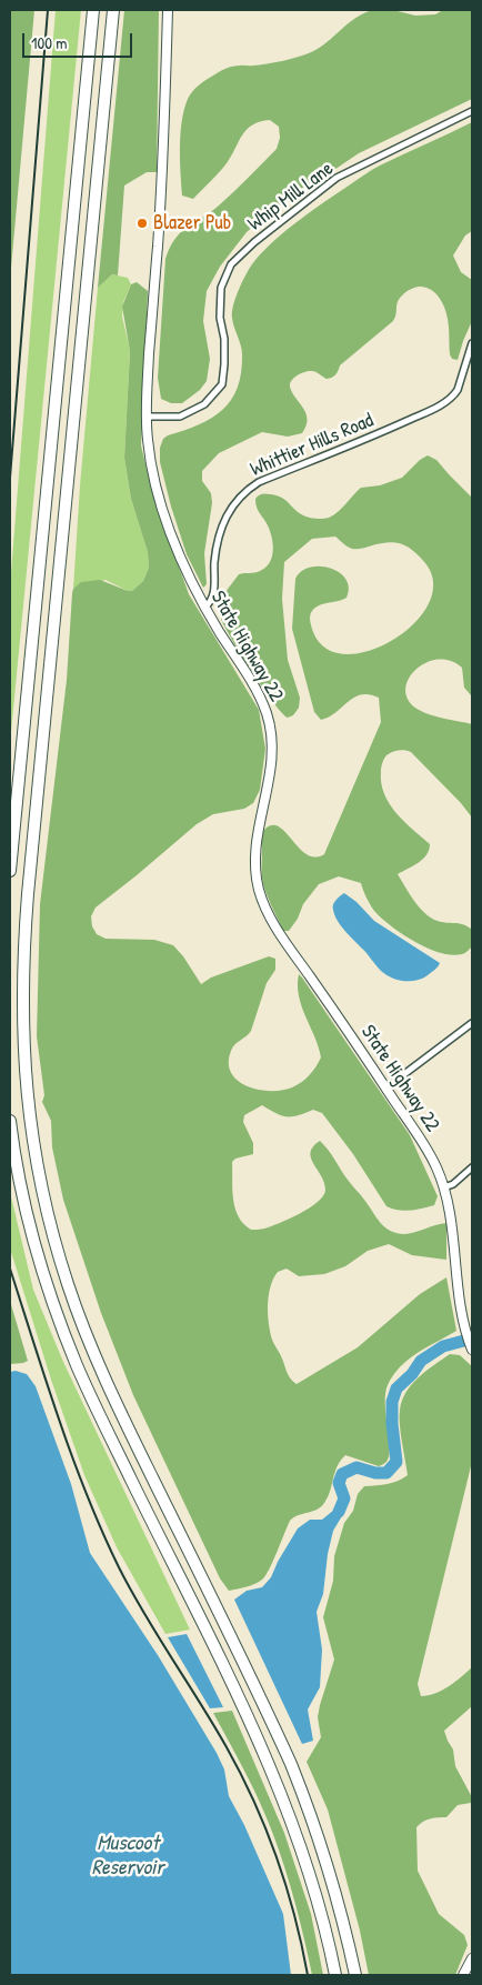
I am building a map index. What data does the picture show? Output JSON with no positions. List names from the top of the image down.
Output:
{
  "streets": {
    "main road": ["State Highway 22"],
    "street": ["Whip Mill Lane", "Whittier Hills Road"]
  },
  "crossings": [
    ["Whip Mill Lane", "State Highway 22"],
    ["Whittier Hills Road", "State Highway 22"]
  ],
  "water": ["Muscoot Reservoir"],
  "places": ["Blazer Pub"],
  "scale_bar": "100 m"
}
